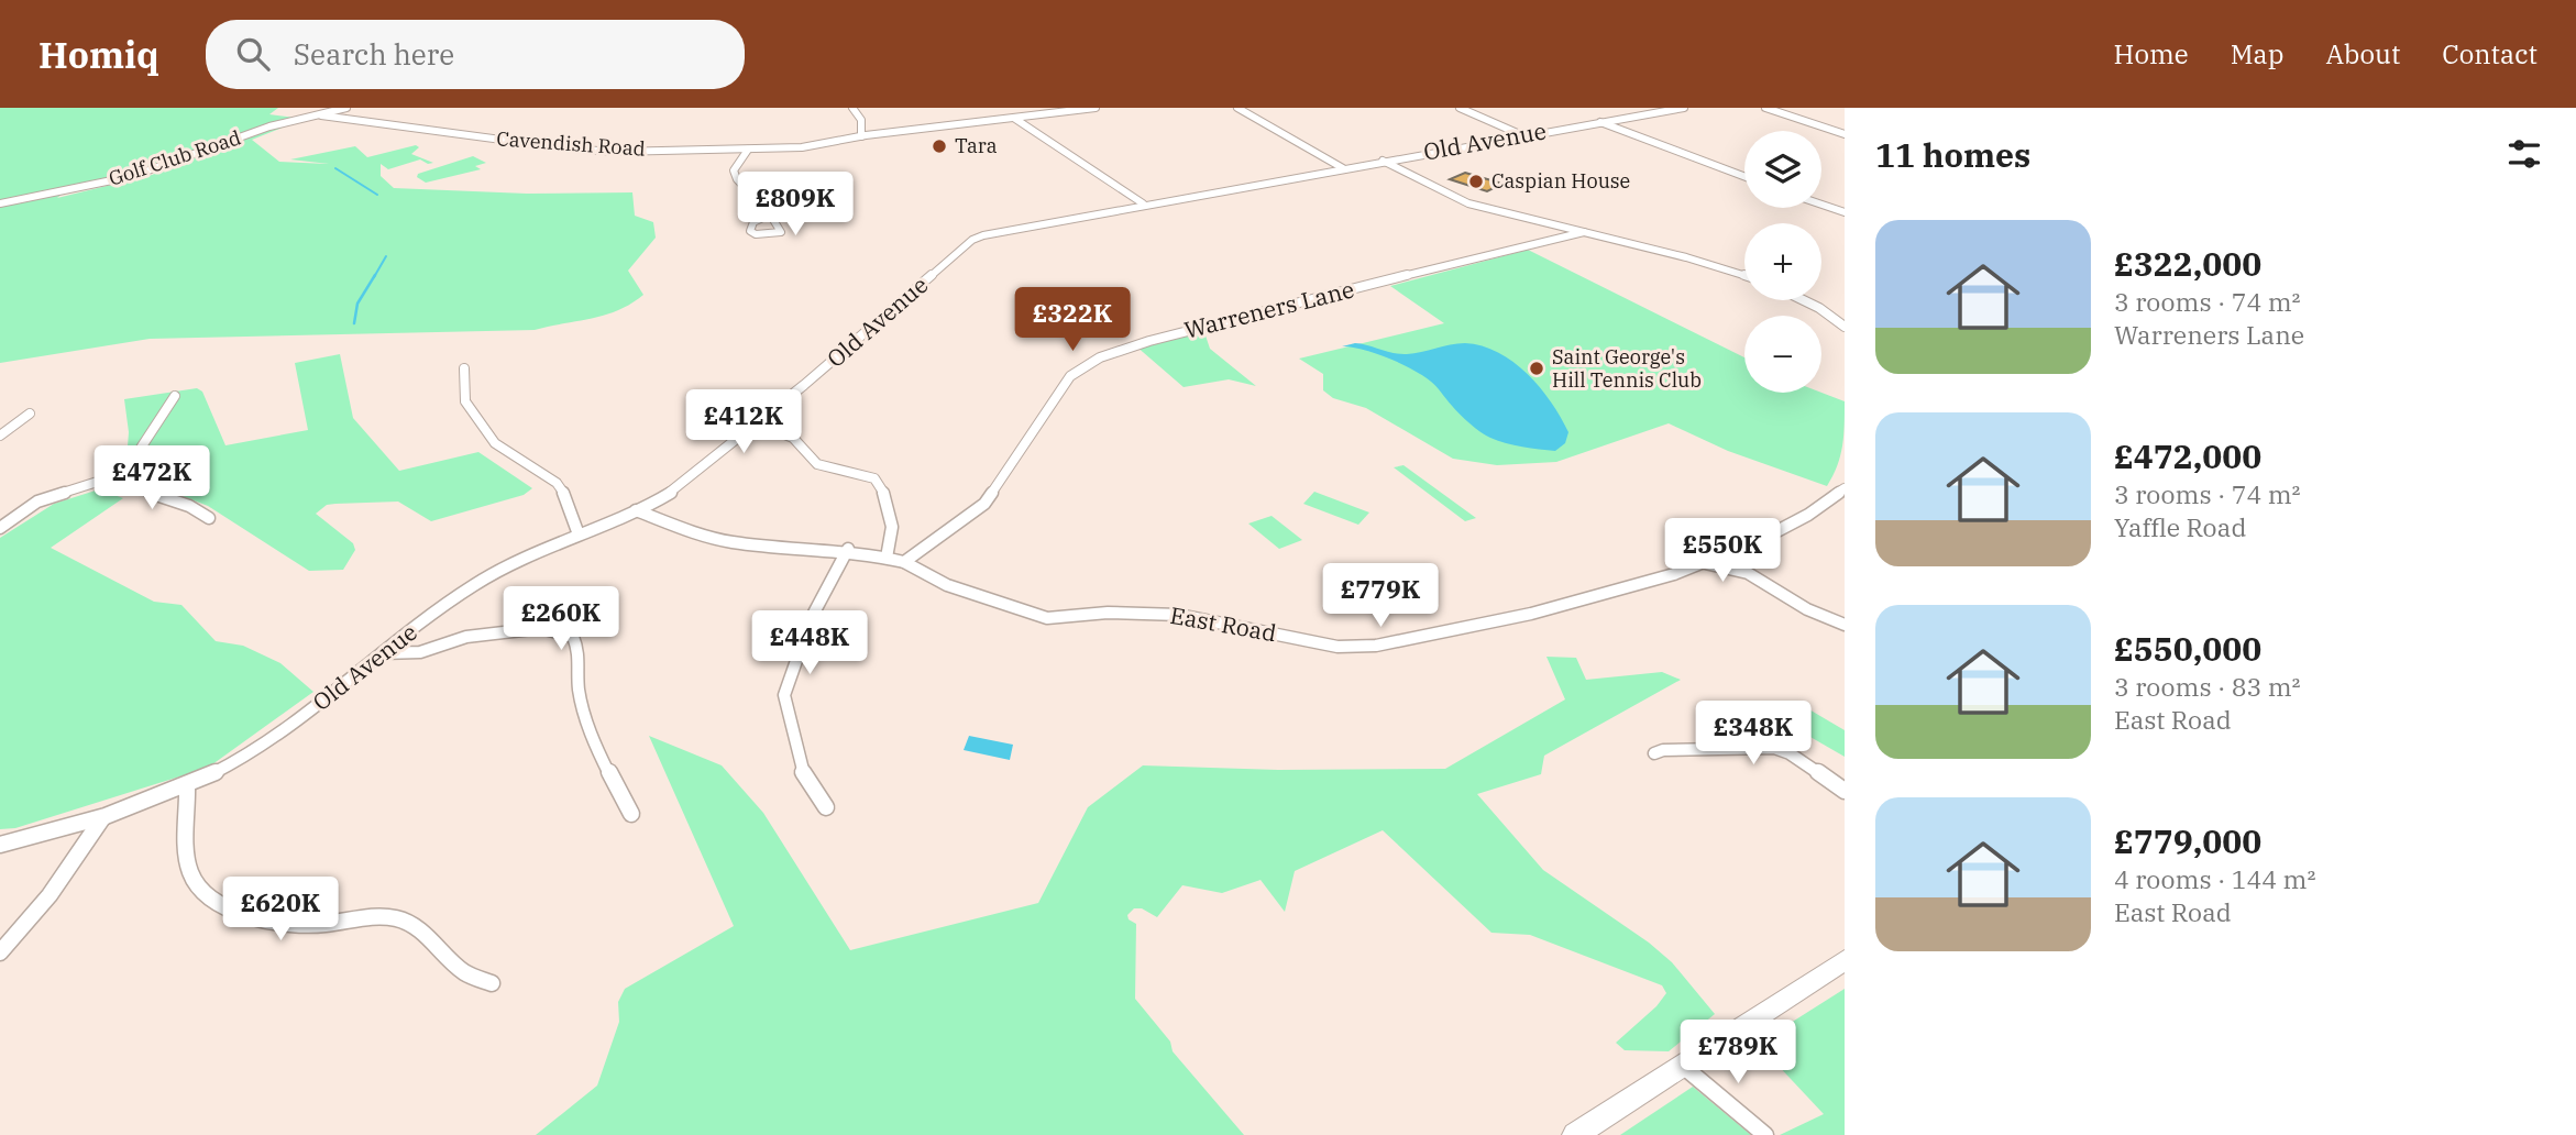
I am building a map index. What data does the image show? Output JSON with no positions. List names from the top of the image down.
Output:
{
  "streets": {
    "street": [
      "Old Avenue",
      "Cavendish Road",
      "Golf Club Road",
      "Warreners Lane",
      "East Road"
    ]
  },
  "crossings": [
    ["Cavendish Road", "Golf Club Road"],
    ["Warreners Lane", "East Road"]
  ],
  "places": ["Tara", "Caspian House", "Saint George's Hill Tennis Club"],
  "page": {
    "header": "Homiq",
    "search": "Search here",
    "nav": [
      "Home",
      "Map",
      "About",
      "Contact"
    ],
    "heading": "11 homes",
    "map_buttons": ["+", "−"],
    "price": [
      "£809K",
      "£322K",
      "£412K",
      "£472K",
      "£550K",
      "£779K",
      "£260K",
      "£448K",
      "£348K",
      "£620K",
      "£789K"
    ],
    "list": [
      {
        "name": "£322,000",
        "note": "3 rooms · 74 m² · Warreners Lane"
      },
      {
        "name": "£472,000",
        "note": "3 rooms · 74 m² · Yaffle Road"
      },
      {
        "name": "£550,000",
        "note": "3 rooms · 83 m² · East Road"
      },
      {
        "name": "£779,000",
        "note": "4 rooms · 144 m² · East Road"
      }
    ]
  }
}
